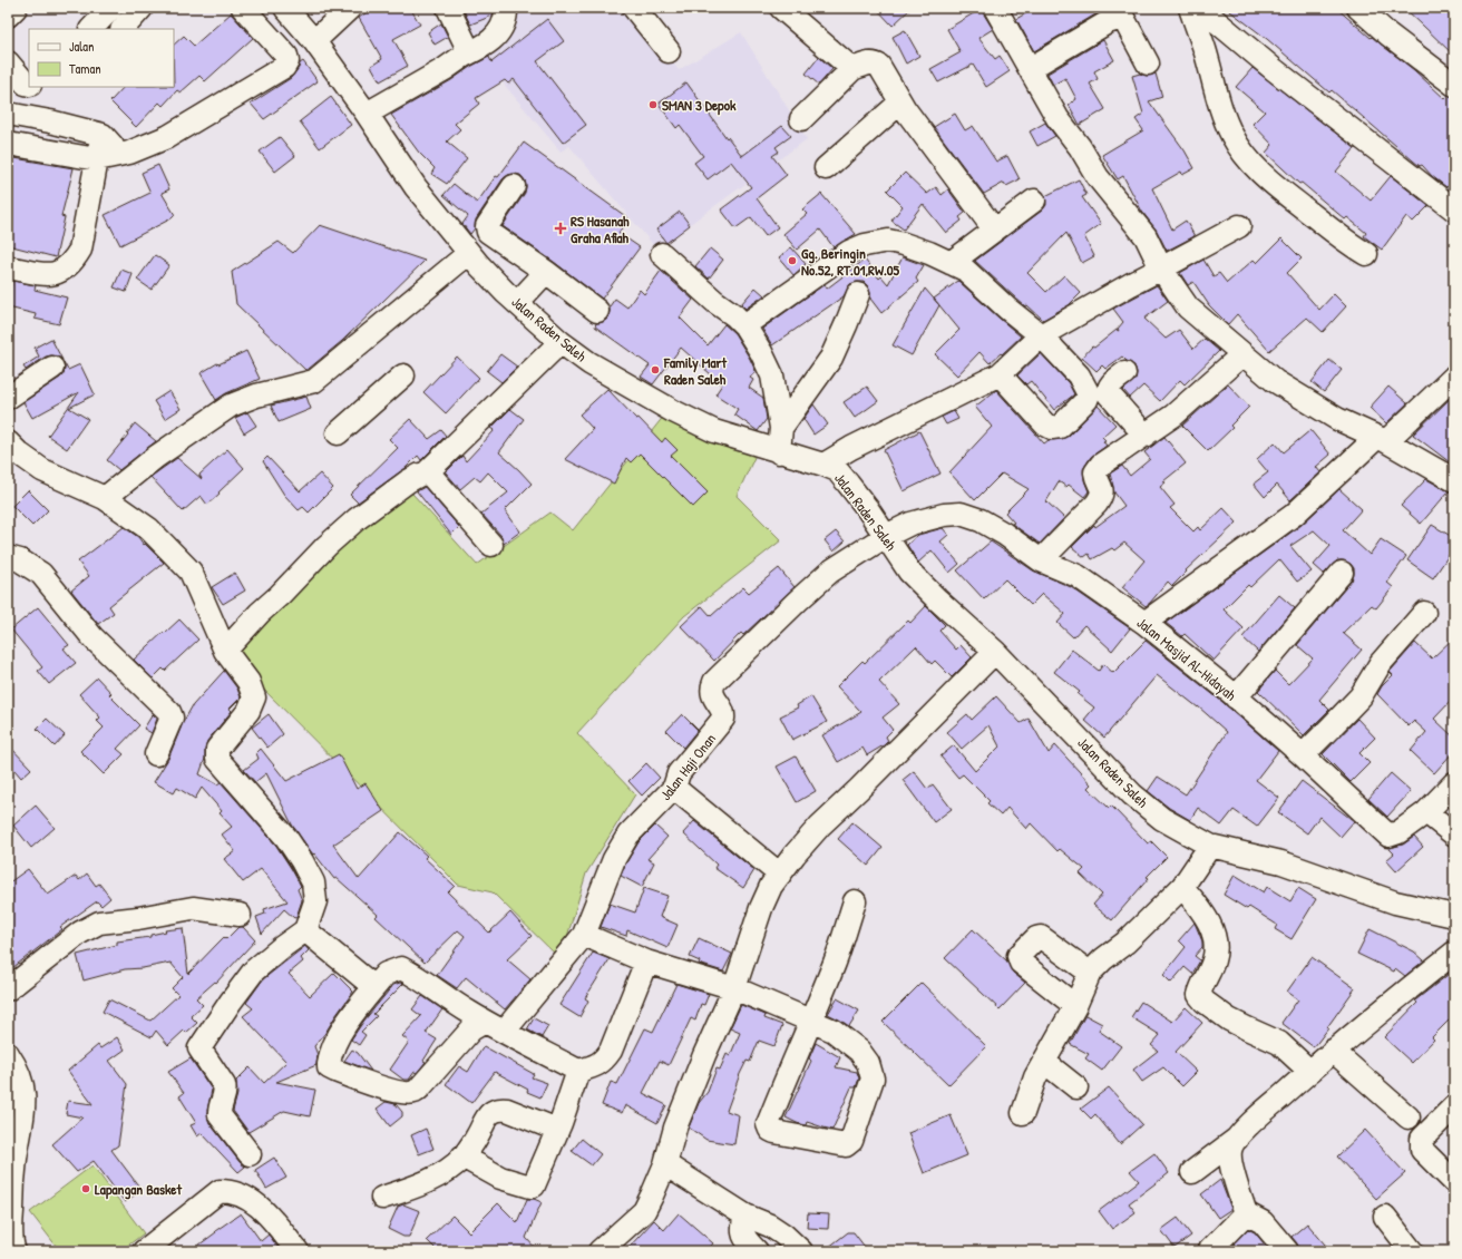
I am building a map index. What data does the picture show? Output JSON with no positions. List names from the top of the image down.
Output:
{
  "streets": {
    "street": ["Jalan Raden Saleh", "Jalan Masjid Al-Hidayah", "Jalan Haji Onan"]
  },
  "crossings": [
    ["Jalan Raden Saleh", "Jalan Masjid Al-Hidayah"],
    ["Jalan Raden Saleh", "Jalan Haji Onan"],
    ["Jalan Masjid Al-Hidayah", "Jalan Haji Onan"]
  ],
  "places": {
    "other": [
      "SMAN 3 Depok",
      "Gg. Beringin No.52, RT.01,RW.05",
      "Family Mart Raden Saleh",
      "Lapangan Basket"
    ],
    "health": ["RS Hasanah Graha Afiah"]
  },
  "legend": ["Jalan", "Taman"]
}
